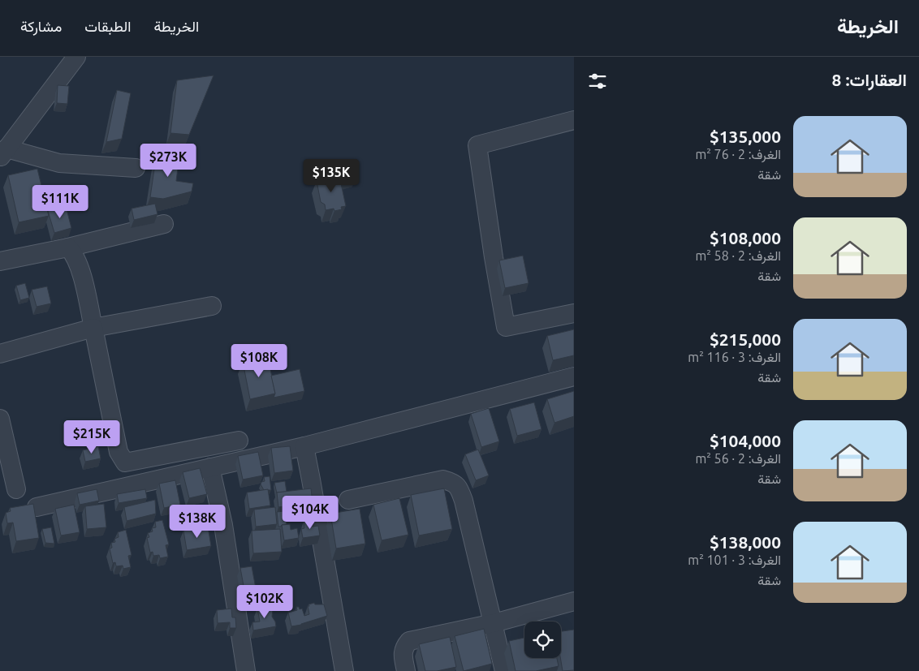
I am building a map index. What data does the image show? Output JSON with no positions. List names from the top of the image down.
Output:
{
  "page": {
    "header": "الخريطة",
    "nav": ["الخريطة", "الطبقات", "مشاركة"],
    "heading": "العقارات: 8",
    "list": [
      {
        "name": "$135,000",
        "note": "الغرف: 2 · 76 m² · شقة"
      },
      {
        "name": "$108,000",
        "note": "الغرف: 2 · 58 m² · شقة"
      },
      {
        "name": "$215,000",
        "note": "الغرف: 3 · 116 m² · شقة"
      },
      {
        "name": "$104,000",
        "note": "الغرف: 2 · 56 m² · شقة"
      },
      {
        "name": "$138,000",
        "note": "الغرف: 3 · 101 m² · شقة"
      }
    ],
    "price": [
      "$273K",
      "$135K",
      "$111K",
      "$108K",
      "$215K",
      "$104K",
      "$138K",
      "$102K"
    ]
  }
}
